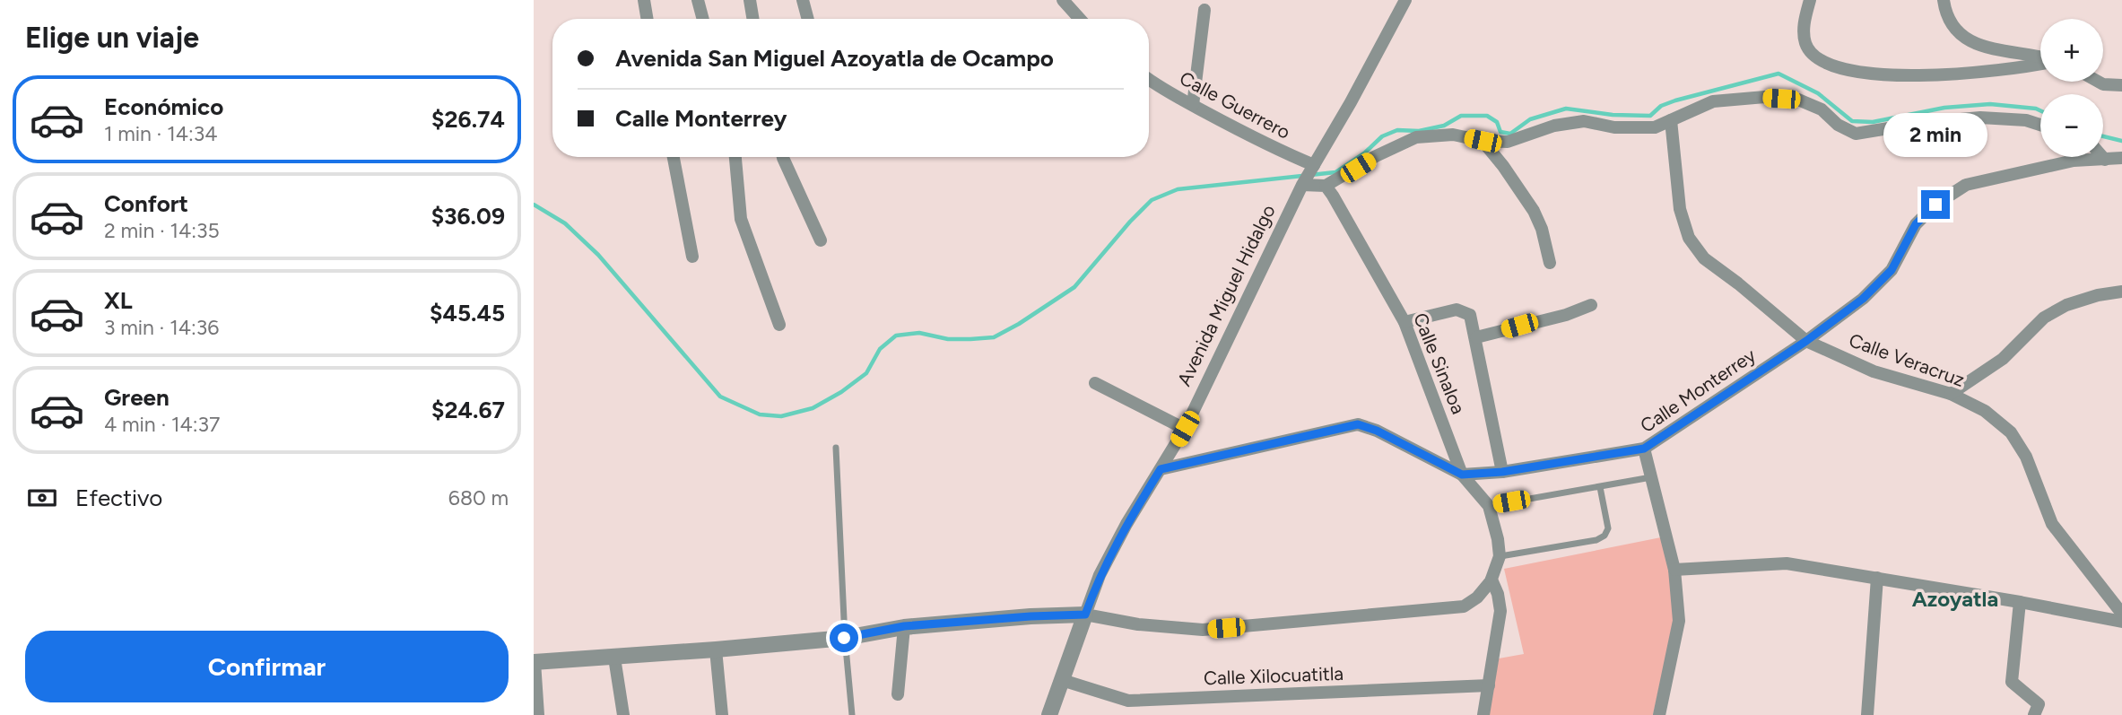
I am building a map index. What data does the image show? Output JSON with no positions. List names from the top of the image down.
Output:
{
  "streets": {
    "street": [
      "Calle Guerrero",
      "Avenida Miguel Hidalgo",
      "Calle Veracruz",
      "Calle Sinaloa",
      "Calle Monterrey",
      "Calle Xilocuatitla"
    ]
  },
  "crossings": [
    ["Calle Guerrero", "Avenida Miguel Hidalgo"],
    ["Avenida Miguel Hidalgo", "Calle Xilocuatitla"],
    ["Calle Veracruz", "Calle Monterrey"],
    ["Calle Sinaloa", "Calle Monterrey"]
  ],
  "districts": ["Azoyatla"],
  "page": {
    "heading": "Elige un viaje",
    "map_buttons": ["+", "−"],
    "banner": ["Avenida San Miguel Azoyatla de Ocampo", "Calle Monterrey"],
    "list": [
      {
        "name": "Económico",
        "note": "1 min · 14:34",
        "value": "$26.74"
      },
      {
        "name": "Confort",
        "note": "2 min · 14:35",
        "value": "$36.09"
      },
      {
        "name": "XL",
        "note": "3 min · 14:36",
        "value": "$45.45"
      },
      {
        "name": "Green",
        "note": "4 min · 14:37",
        "value": "$24.67"
      }
    ],
    "bubble": "2 min",
    "pay": ["Efectivo", "680 m"],
    "buttons": "Confirmar"
  }
}
